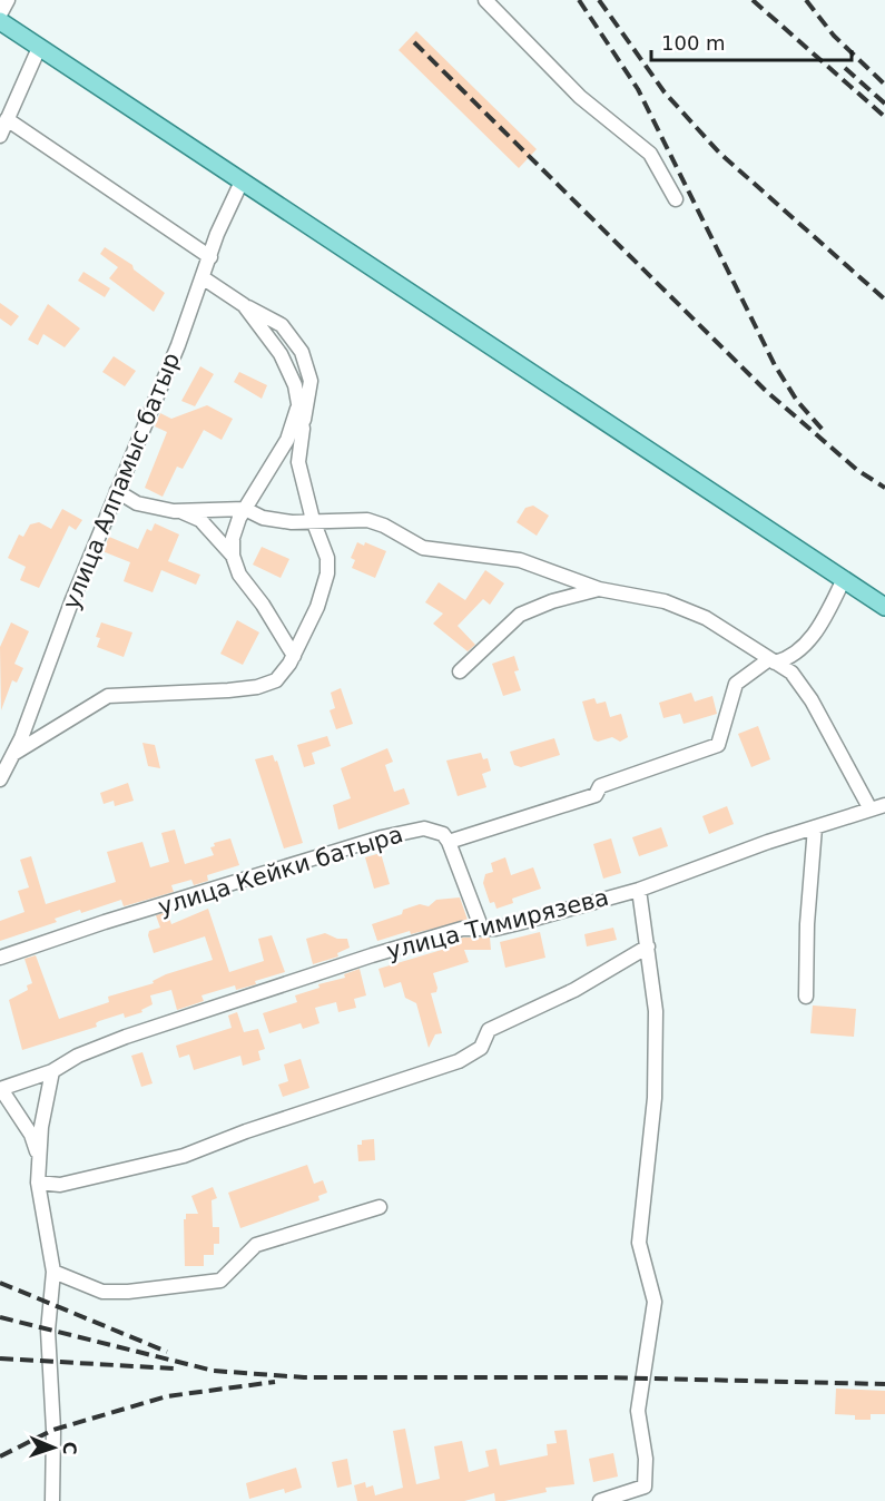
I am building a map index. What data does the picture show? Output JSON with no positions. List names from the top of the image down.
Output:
{
  "streets": {
    "street": ["улица Алпамыс батыр", "улица Кейки батыра", "улица Тимирязева"]
  },
  "scale_bar": "100 m",
  "north": "right"
}
